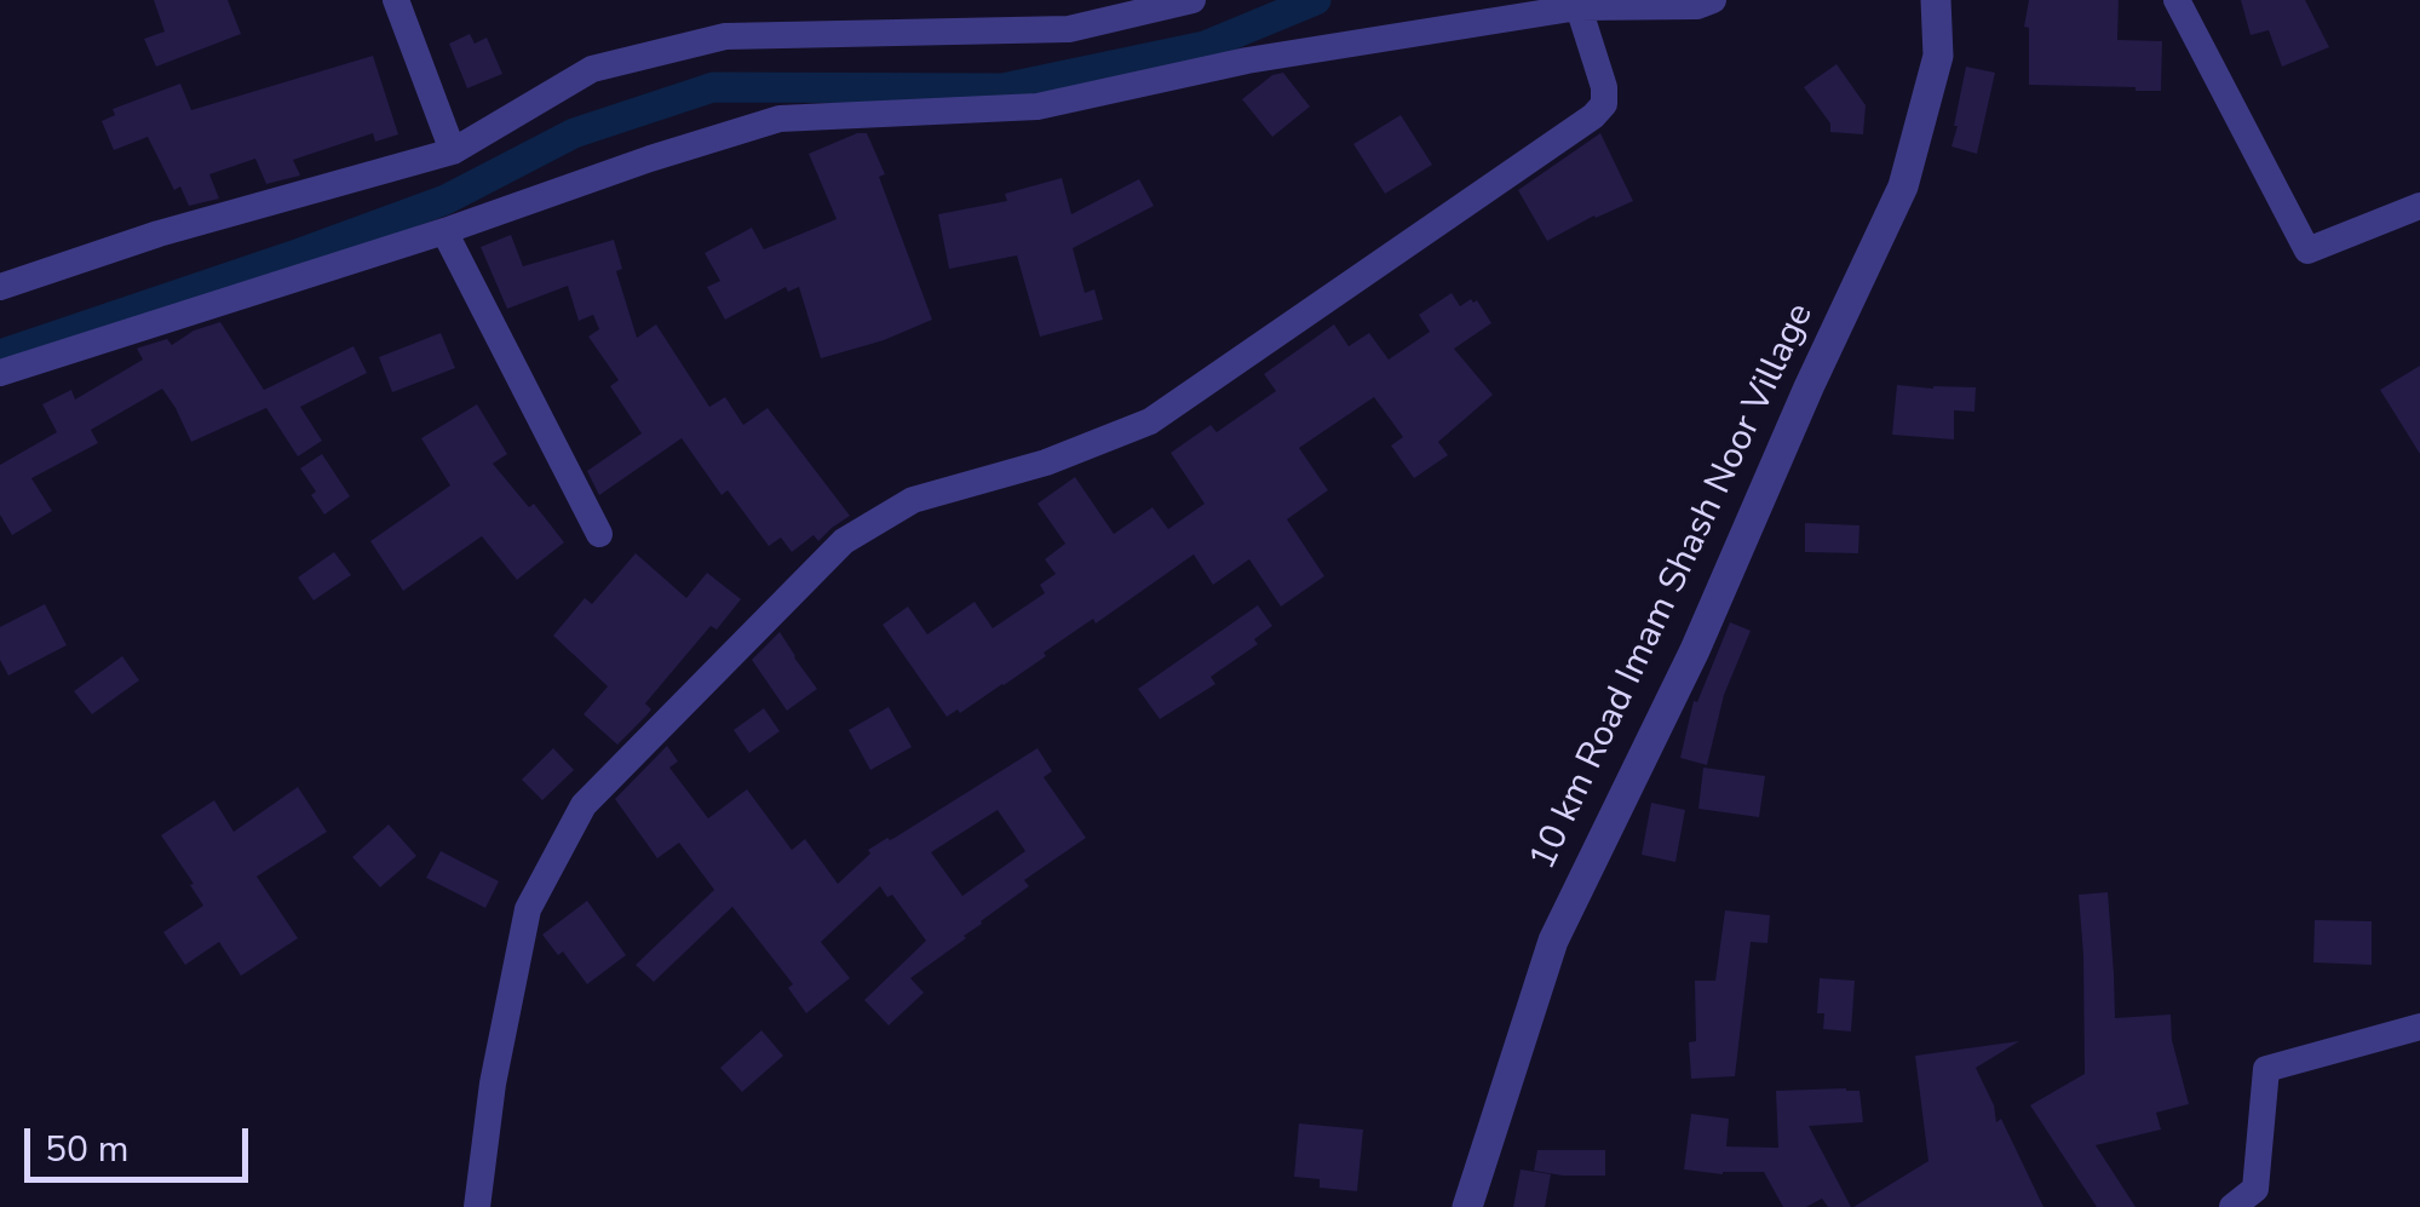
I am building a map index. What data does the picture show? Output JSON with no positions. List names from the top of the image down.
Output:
{
  "streets": {
    "street": ["10 km Road Imam Shash Noor Village"]
  },
  "scale_bar": "50 m"
}
